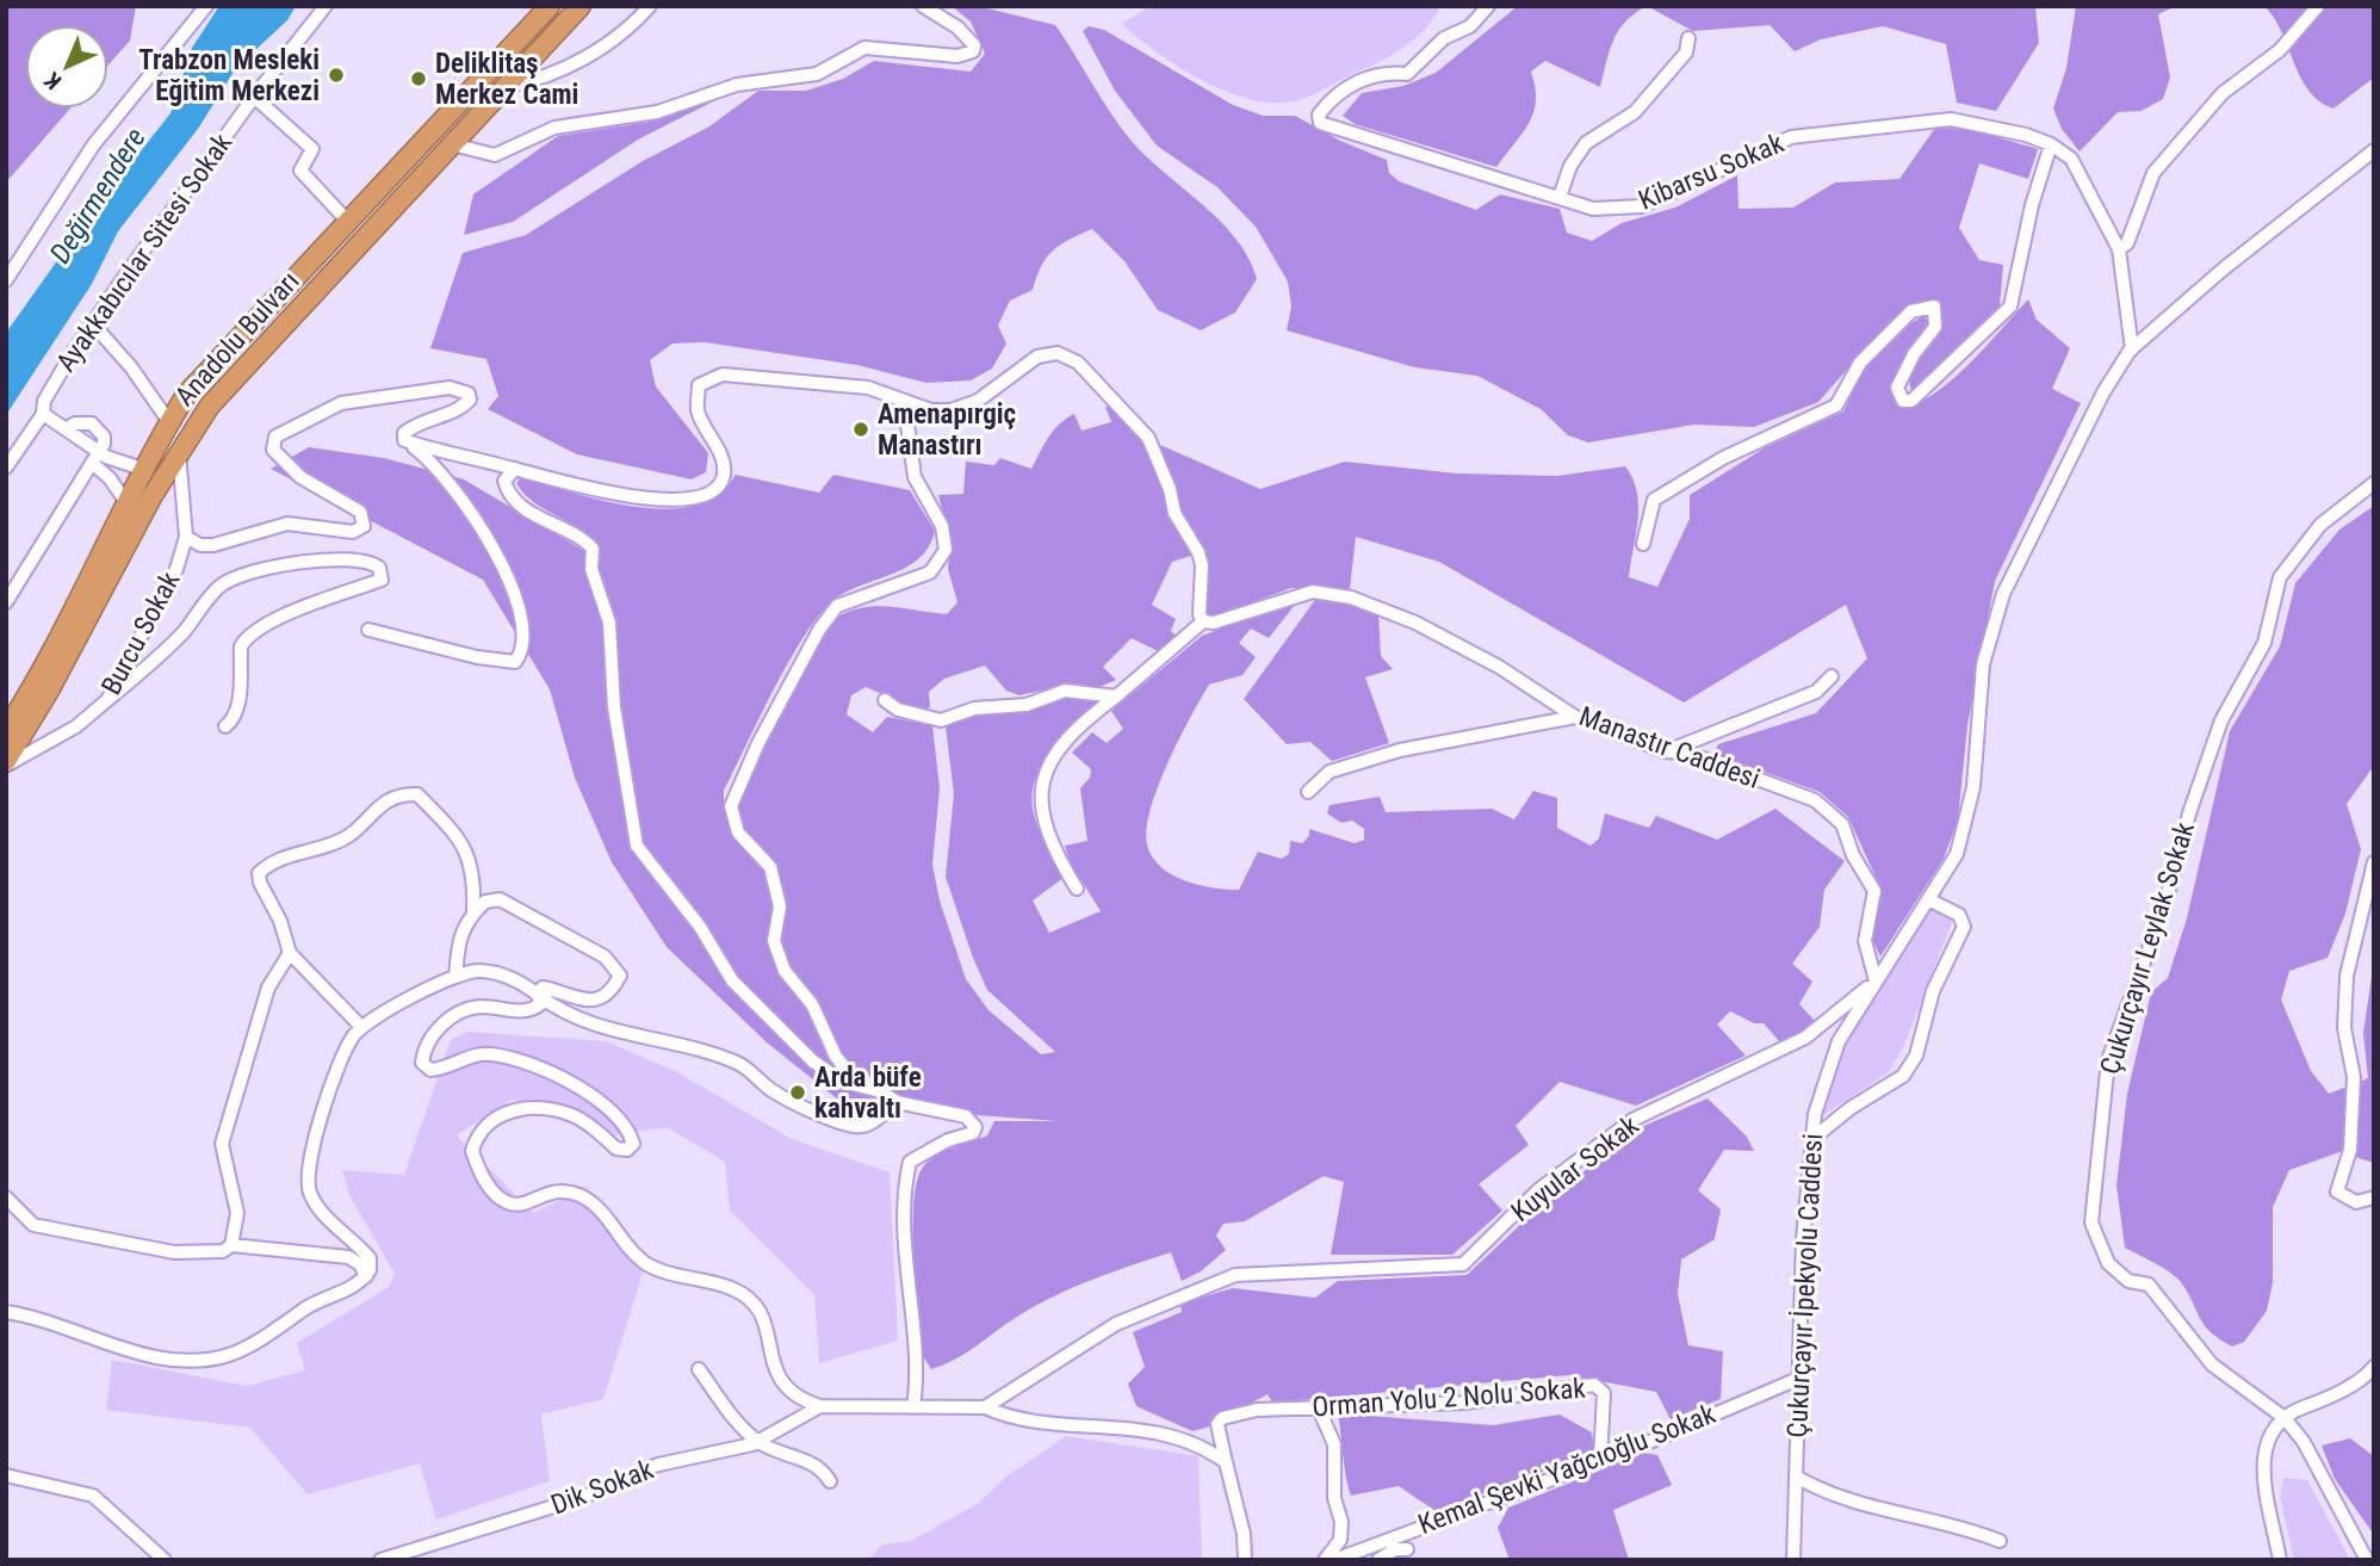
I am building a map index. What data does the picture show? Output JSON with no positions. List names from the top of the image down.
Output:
{
  "streets": {
    "highway": ["Anadolu Bulvarı"],
    "street": [
      "Kibarsu Sokak",
      "Ayakkabıcılar Sitesi Sokak",
      "Burcu Sokak",
      "Manastır Caddesi",
      "Çukurçayır Leylak Sokak",
      "Kuyular Sokak",
      "Çukurçayır İpekyolu Caddesi",
      "Orman Yolu 2 Nolu Sokak",
      "Kemal Şevki Yağcıoğlu Sokak",
      "Dik Sokak"
    ]
  },
  "crossings": [
    ["Kibarsu Sokak", "Çukurçayır İpekyolu Caddesi"],
    ["Anadolu Bulvarı", "Burcu Sokak"],
    ["Manastır Caddesi", "Kuyular Sokak"],
    ["Manastır Caddesi", "Çukurçayır İpekyolu Caddesi"],
    ["Kuyular Sokak", "Çukurçayır İpekyolu Caddesi"],
    ["Çukurçayır İpekyolu Caddesi", "Kemal Şevki Yağcıoğlu Sokak"],
    ["Orman Yolu 2 Nolu Sokak", "Kemal Şevki Yağcıoğlu Sokak"]
  ],
  "water": ["Değirmendere"],
  "places": [
    "Trabzon Mesleki Eğitim Merkezi",
    "Deliklitaş Merkez Cami",
    "Amenapırgiç Manastırı",
    "Arda büfe kahvaltı"
  ],
  "north": "bottom left"
}
